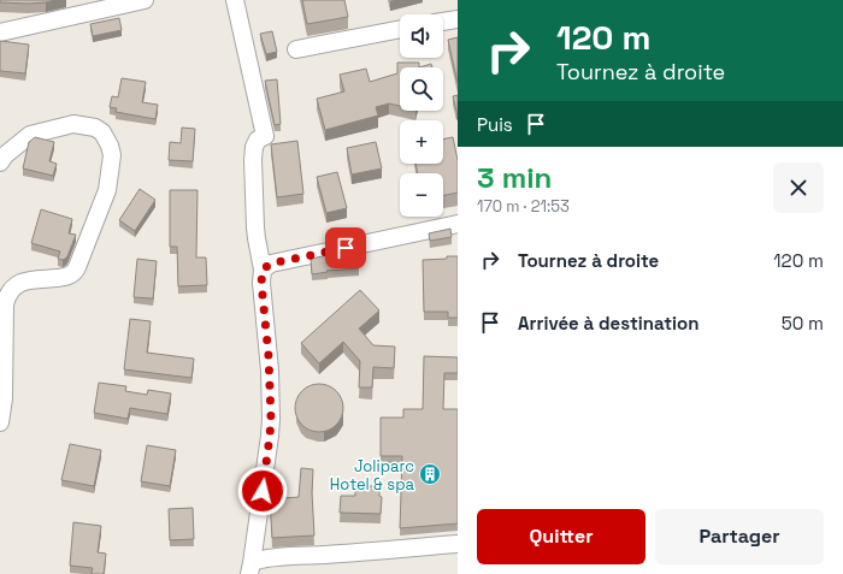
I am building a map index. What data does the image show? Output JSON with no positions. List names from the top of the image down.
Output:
{
  "places": {
    "building": ["Joliparc Hotel & spa"]
  },
  "page": {
    "turn": ["120 m", "Tournez à droite"],
    "map_buttons": ["+", "−"],
    "then": "Puis",
    "heading": ["3 min", "170 m · 21:53"],
    "list": [
      {
        "name": "Tournez à droite",
        "value": "120 m"
      },
      {
        "name": "Arrivée à destination",
        "value": "50 m"
      }
    ],
    "buttons": ["Quitter", "Partager"]
  }
}
